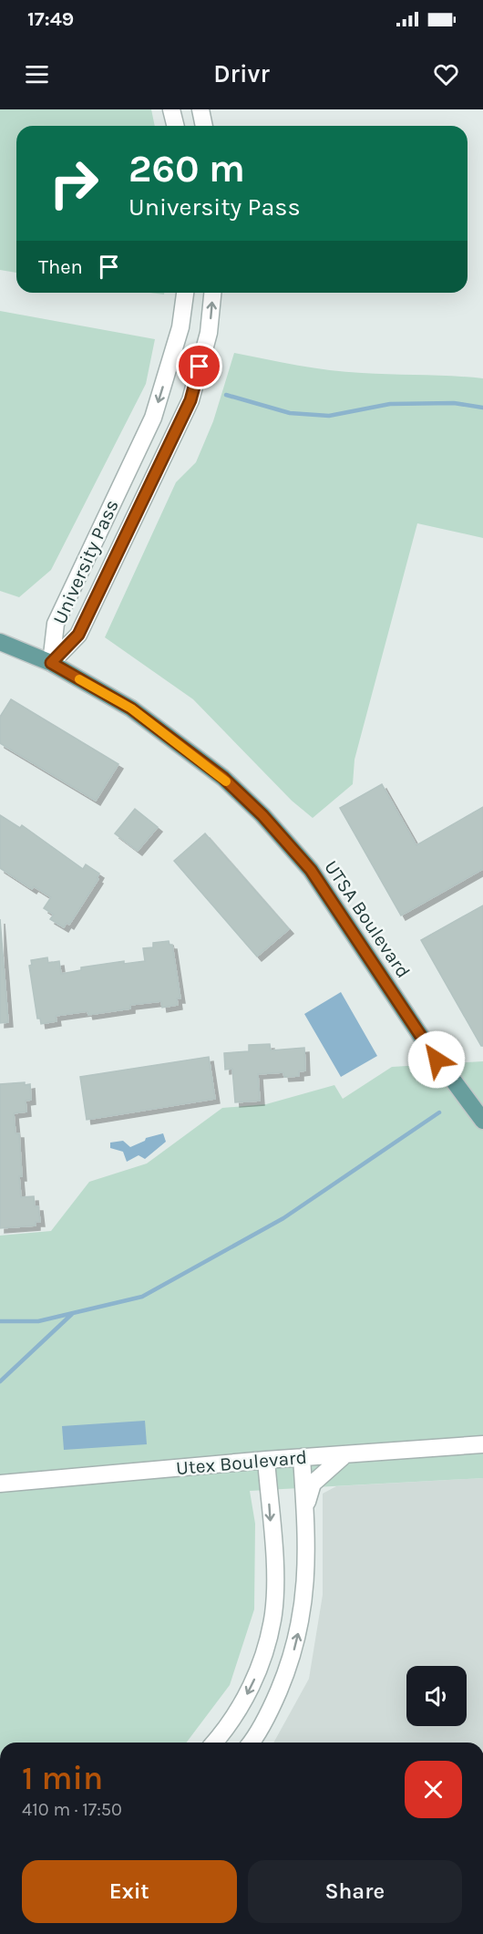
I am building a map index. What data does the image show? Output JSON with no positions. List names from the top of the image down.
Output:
{
  "streets": {
    "main road": ["UTSA Boulevard"],
    "street": ["University Pass", "Utex Boulevard"]
  },
  "crossings": [
    ["University Pass", "UTSA Boulevard"]
  ],
  "page": {
    "status": "17:49",
    "header": "Drivr",
    "turn": ["260 m", "University Pass"],
    "then": "Then",
    "heading": ["1 min", "410 m · 17:50"],
    "buttons": ["Exit", "Share"]
  }
}
